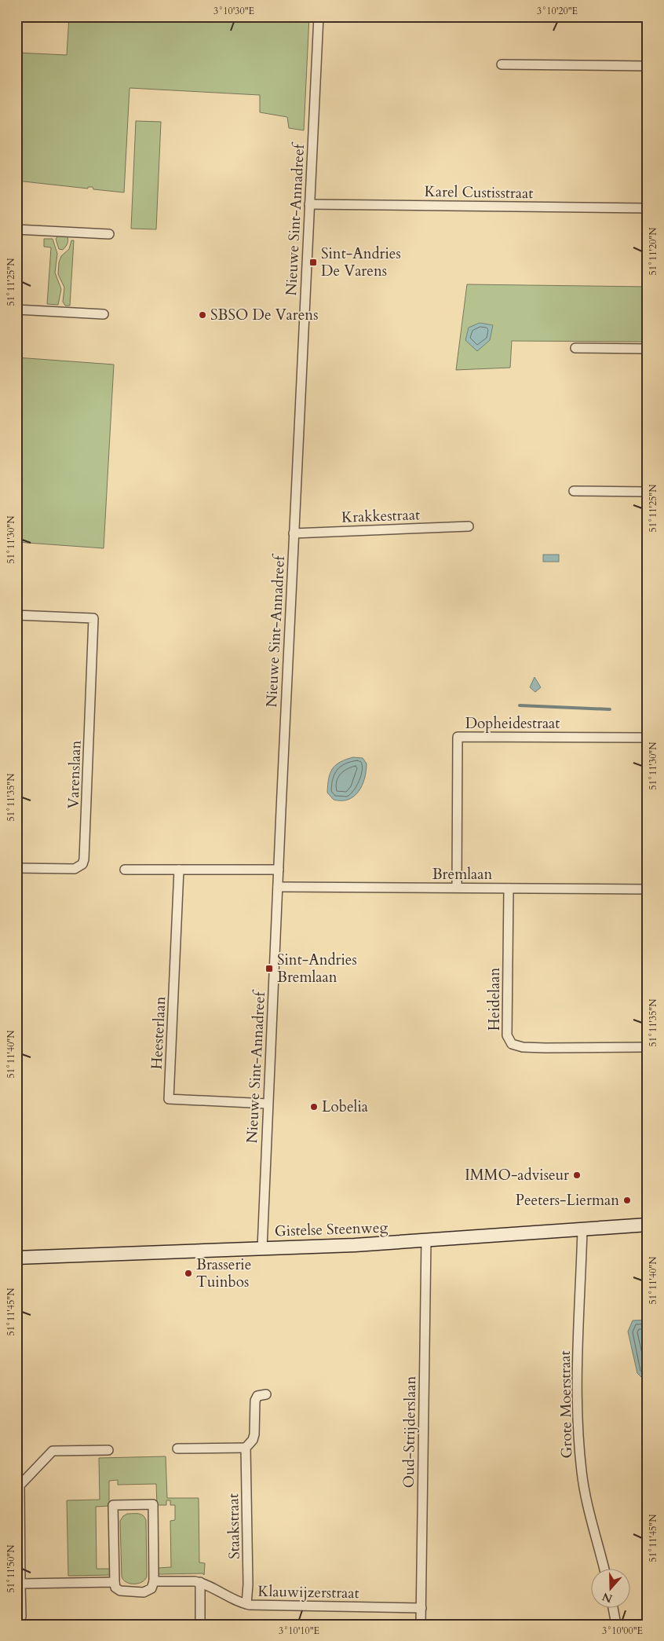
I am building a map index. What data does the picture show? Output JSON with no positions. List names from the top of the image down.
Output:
{
  "streets": {
    "main road": ["Gistelse Steenweg"],
    "street": [
      "Karel Custisstraat",
      "Nieuwe Sint-Annadreef",
      "Krakkestraat",
      "Dopheidestraat",
      "Varenslaan",
      "Bremlaan",
      "Heidelaan",
      "Heesterlaan",
      "Grote Moerstraat",
      "Oud-Strijderslaan",
      "Staakstraat",
      "Klauwijzerstraat"
    ]
  },
  "crossings": [
    ["Karel Custisstraat", "Nieuwe Sint-Annadreef"],
    ["Nieuwe Sint-Annadreef", "Krakkestraat"],
    ["Nieuwe Sint-Annadreef", "Bremlaan"],
    ["Nieuwe Sint-Annadreef", "Heesterlaan"],
    ["Nieuwe Sint-Annadreef", "Gistelse Steenweg"],
    ["Dopheidestraat", "Bremlaan"],
    ["Bremlaan", "Heidelaan"],
    ["Gistelse Steenweg", "Grote Moerstraat"],
    ["Gistelse Steenweg", "Oud-Strijderslaan"],
    ["Oud-Strijderslaan", "Klauwijzerstraat"],
    ["Staakstraat", "Klauwijzerstraat"]
  ],
  "places": {
    "transit": ["Sint-Andries De Varens", "Sint-Andries Bremlaan"],
    "other": [
      "SBSO De Varens",
      "Lobelia",
      "IMMO-adviseur",
      "Peeters-Lierman",
      "Brasserie Tuinbos"
    ]
  },
  "north": "bottom",
  "coordinates": [
    "3°10'30\"E",
    "3°10'20\"E",
    "51°11'20\"N",
    "51°11'25\"N",
    "51°11'30\"N",
    "51°11'35\"N",
    "51°11'40\"N",
    "51°11'45\"N",
    "51°11'50\"N",
    "3°10'10\"E",
    "3°10'00\"E"
  ]
}
